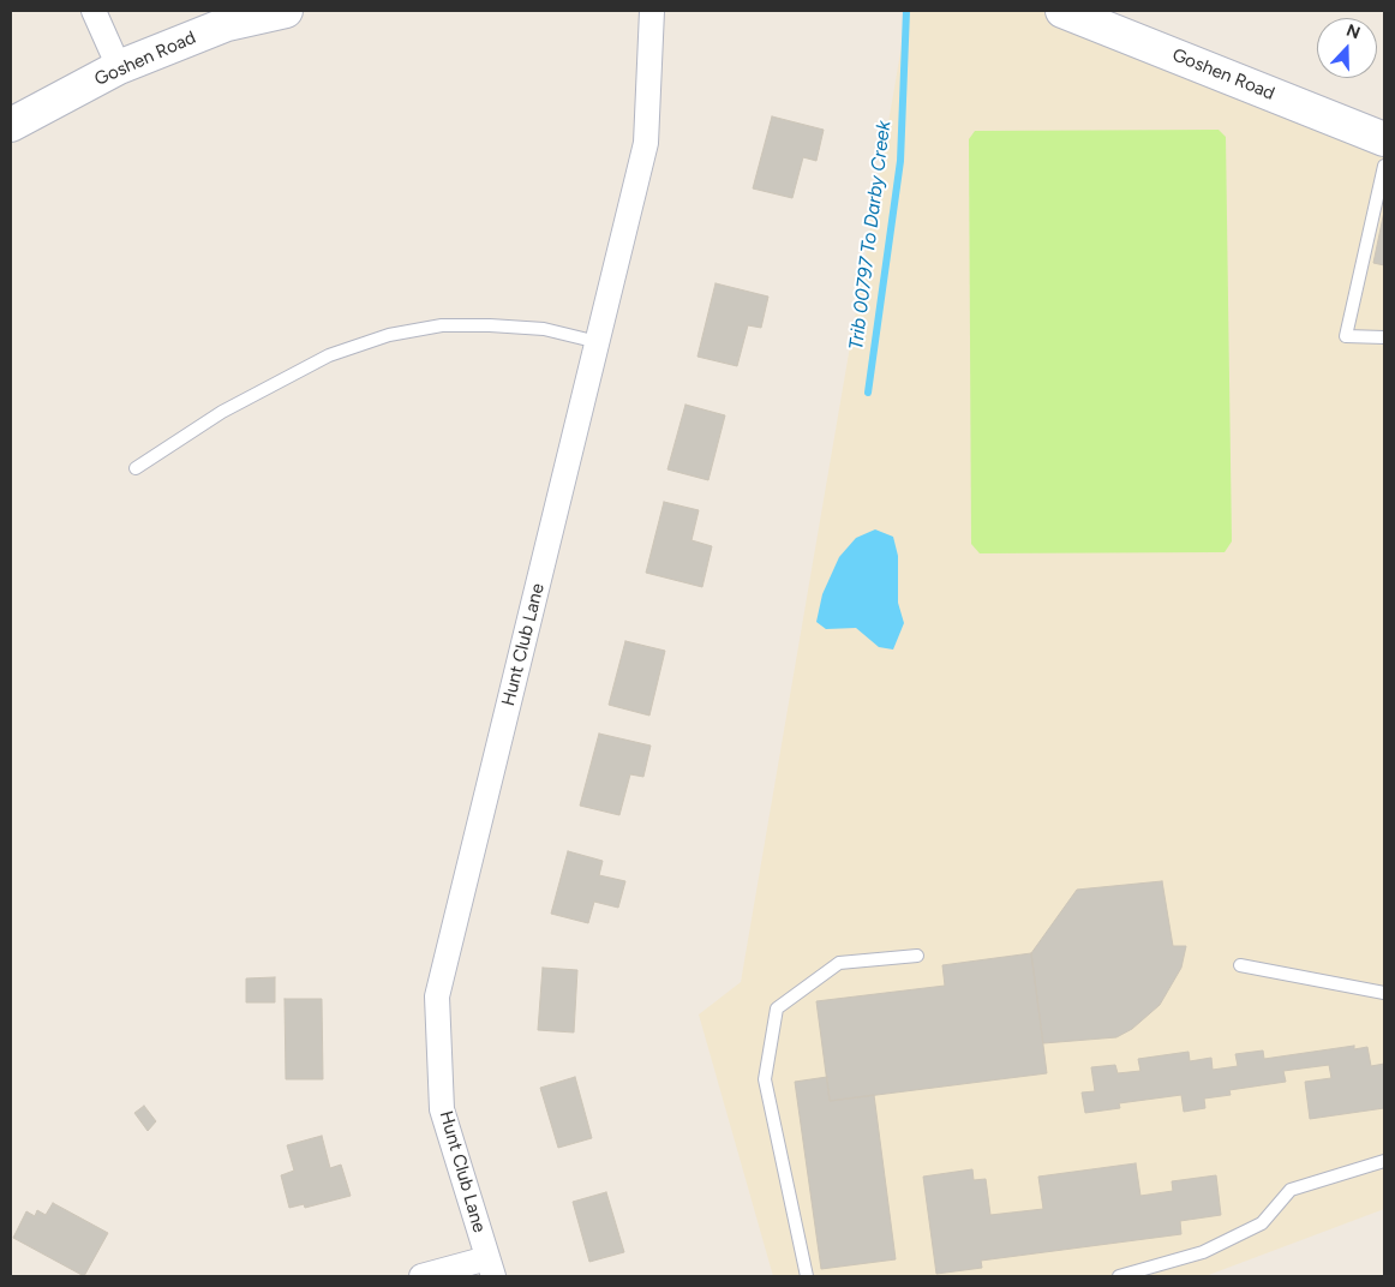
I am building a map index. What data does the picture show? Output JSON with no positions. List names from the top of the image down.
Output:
{
  "streets": {
    "street": ["Goshen Road", "Hunt Club Lane"]
  },
  "water": ["Trib 00797 To Darby Creek"],
  "north": "top"
}
